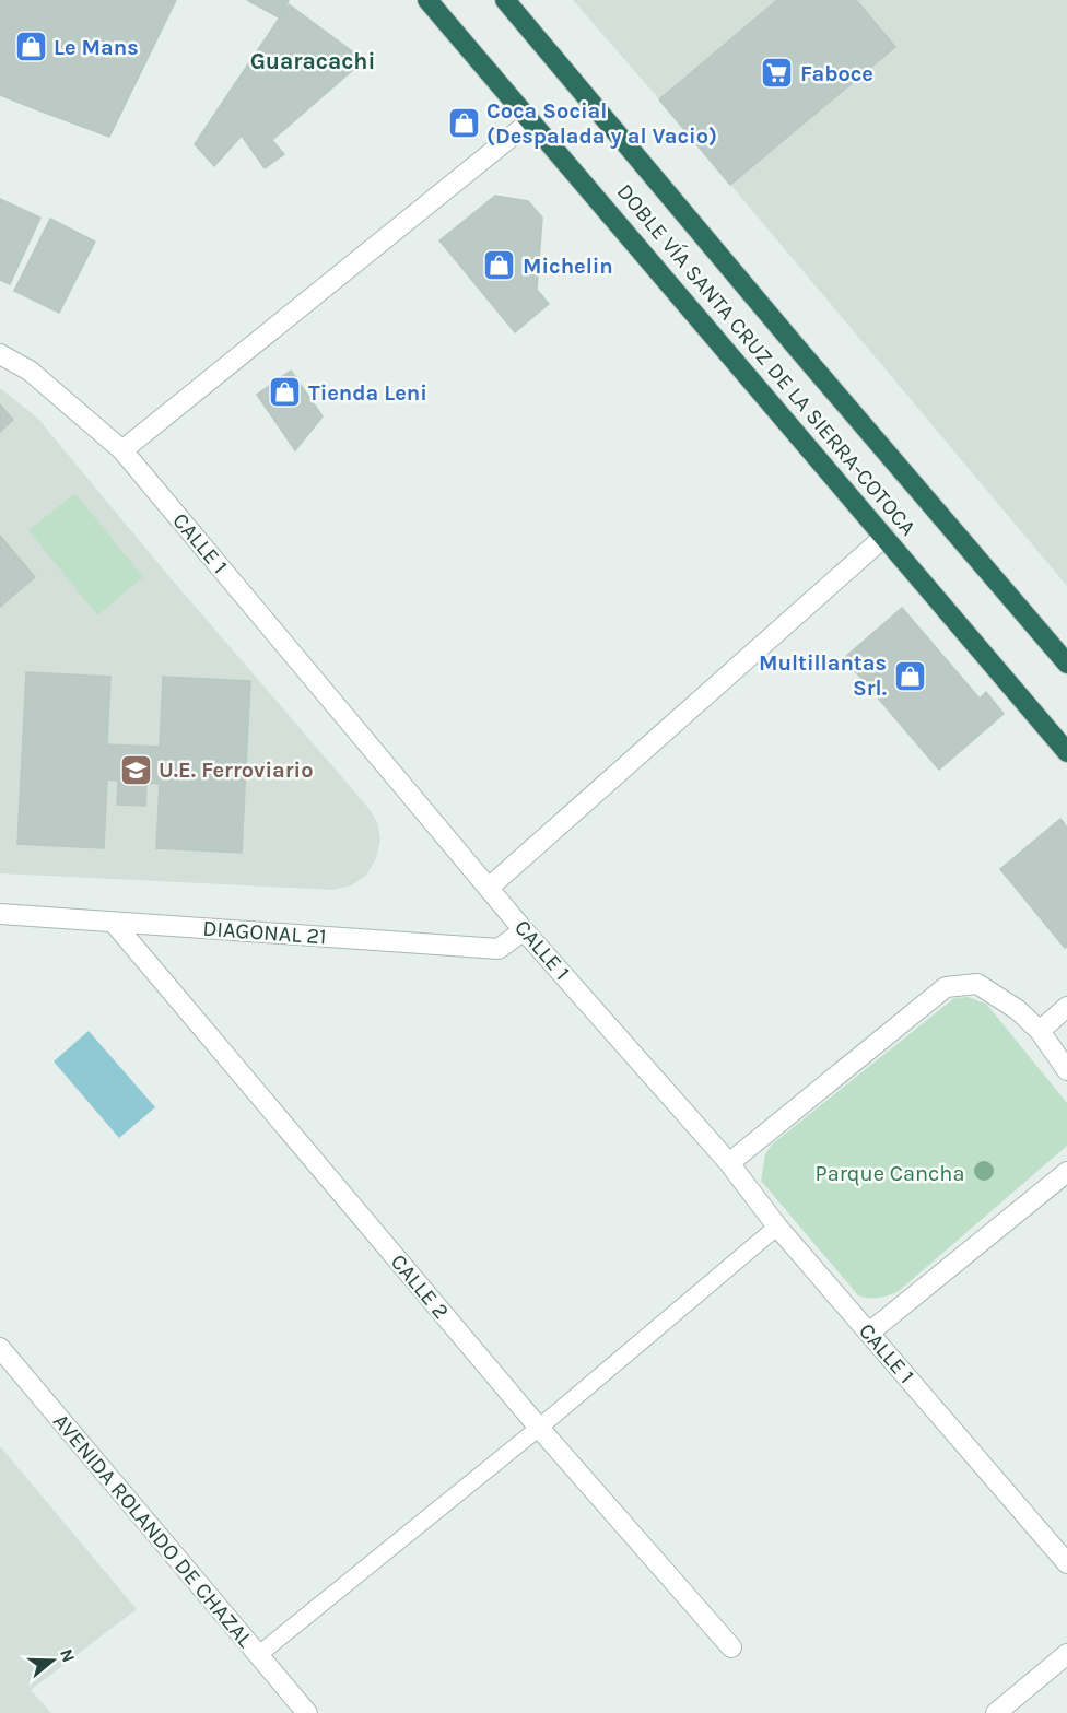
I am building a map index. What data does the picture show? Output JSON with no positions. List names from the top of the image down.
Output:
{
  "streets": {
    "highway": ["DOBLE VÍA SANTA CRUZ DE LA SIERRA-COTOCA"],
    "street": [
      "CALLE 1",
      "DIAGONAL 21",
      "CALLE 2",
      "AVENIDA ROLANDO DE CHAZAL"
    ]
  },
  "crossings": [
    ["CALLE 1", "DIAGONAL 21"],
    ["DIAGONAL 21", "CALLE 2"]
  ],
  "districts": ["Guaracachi"],
  "parks": ["Parque Cancha"],
  "places": {
    "shop": [
      "Le Mans",
      "Coca Social (Despalada y al Vacio)",
      "Michelin",
      "Tienda Leni",
      "Multillantas Srl."
    ],
    "supermarket": ["Faboce"],
    "school or university": ["U.E. Ferroviario"]
  },
  "north": "right"
}
